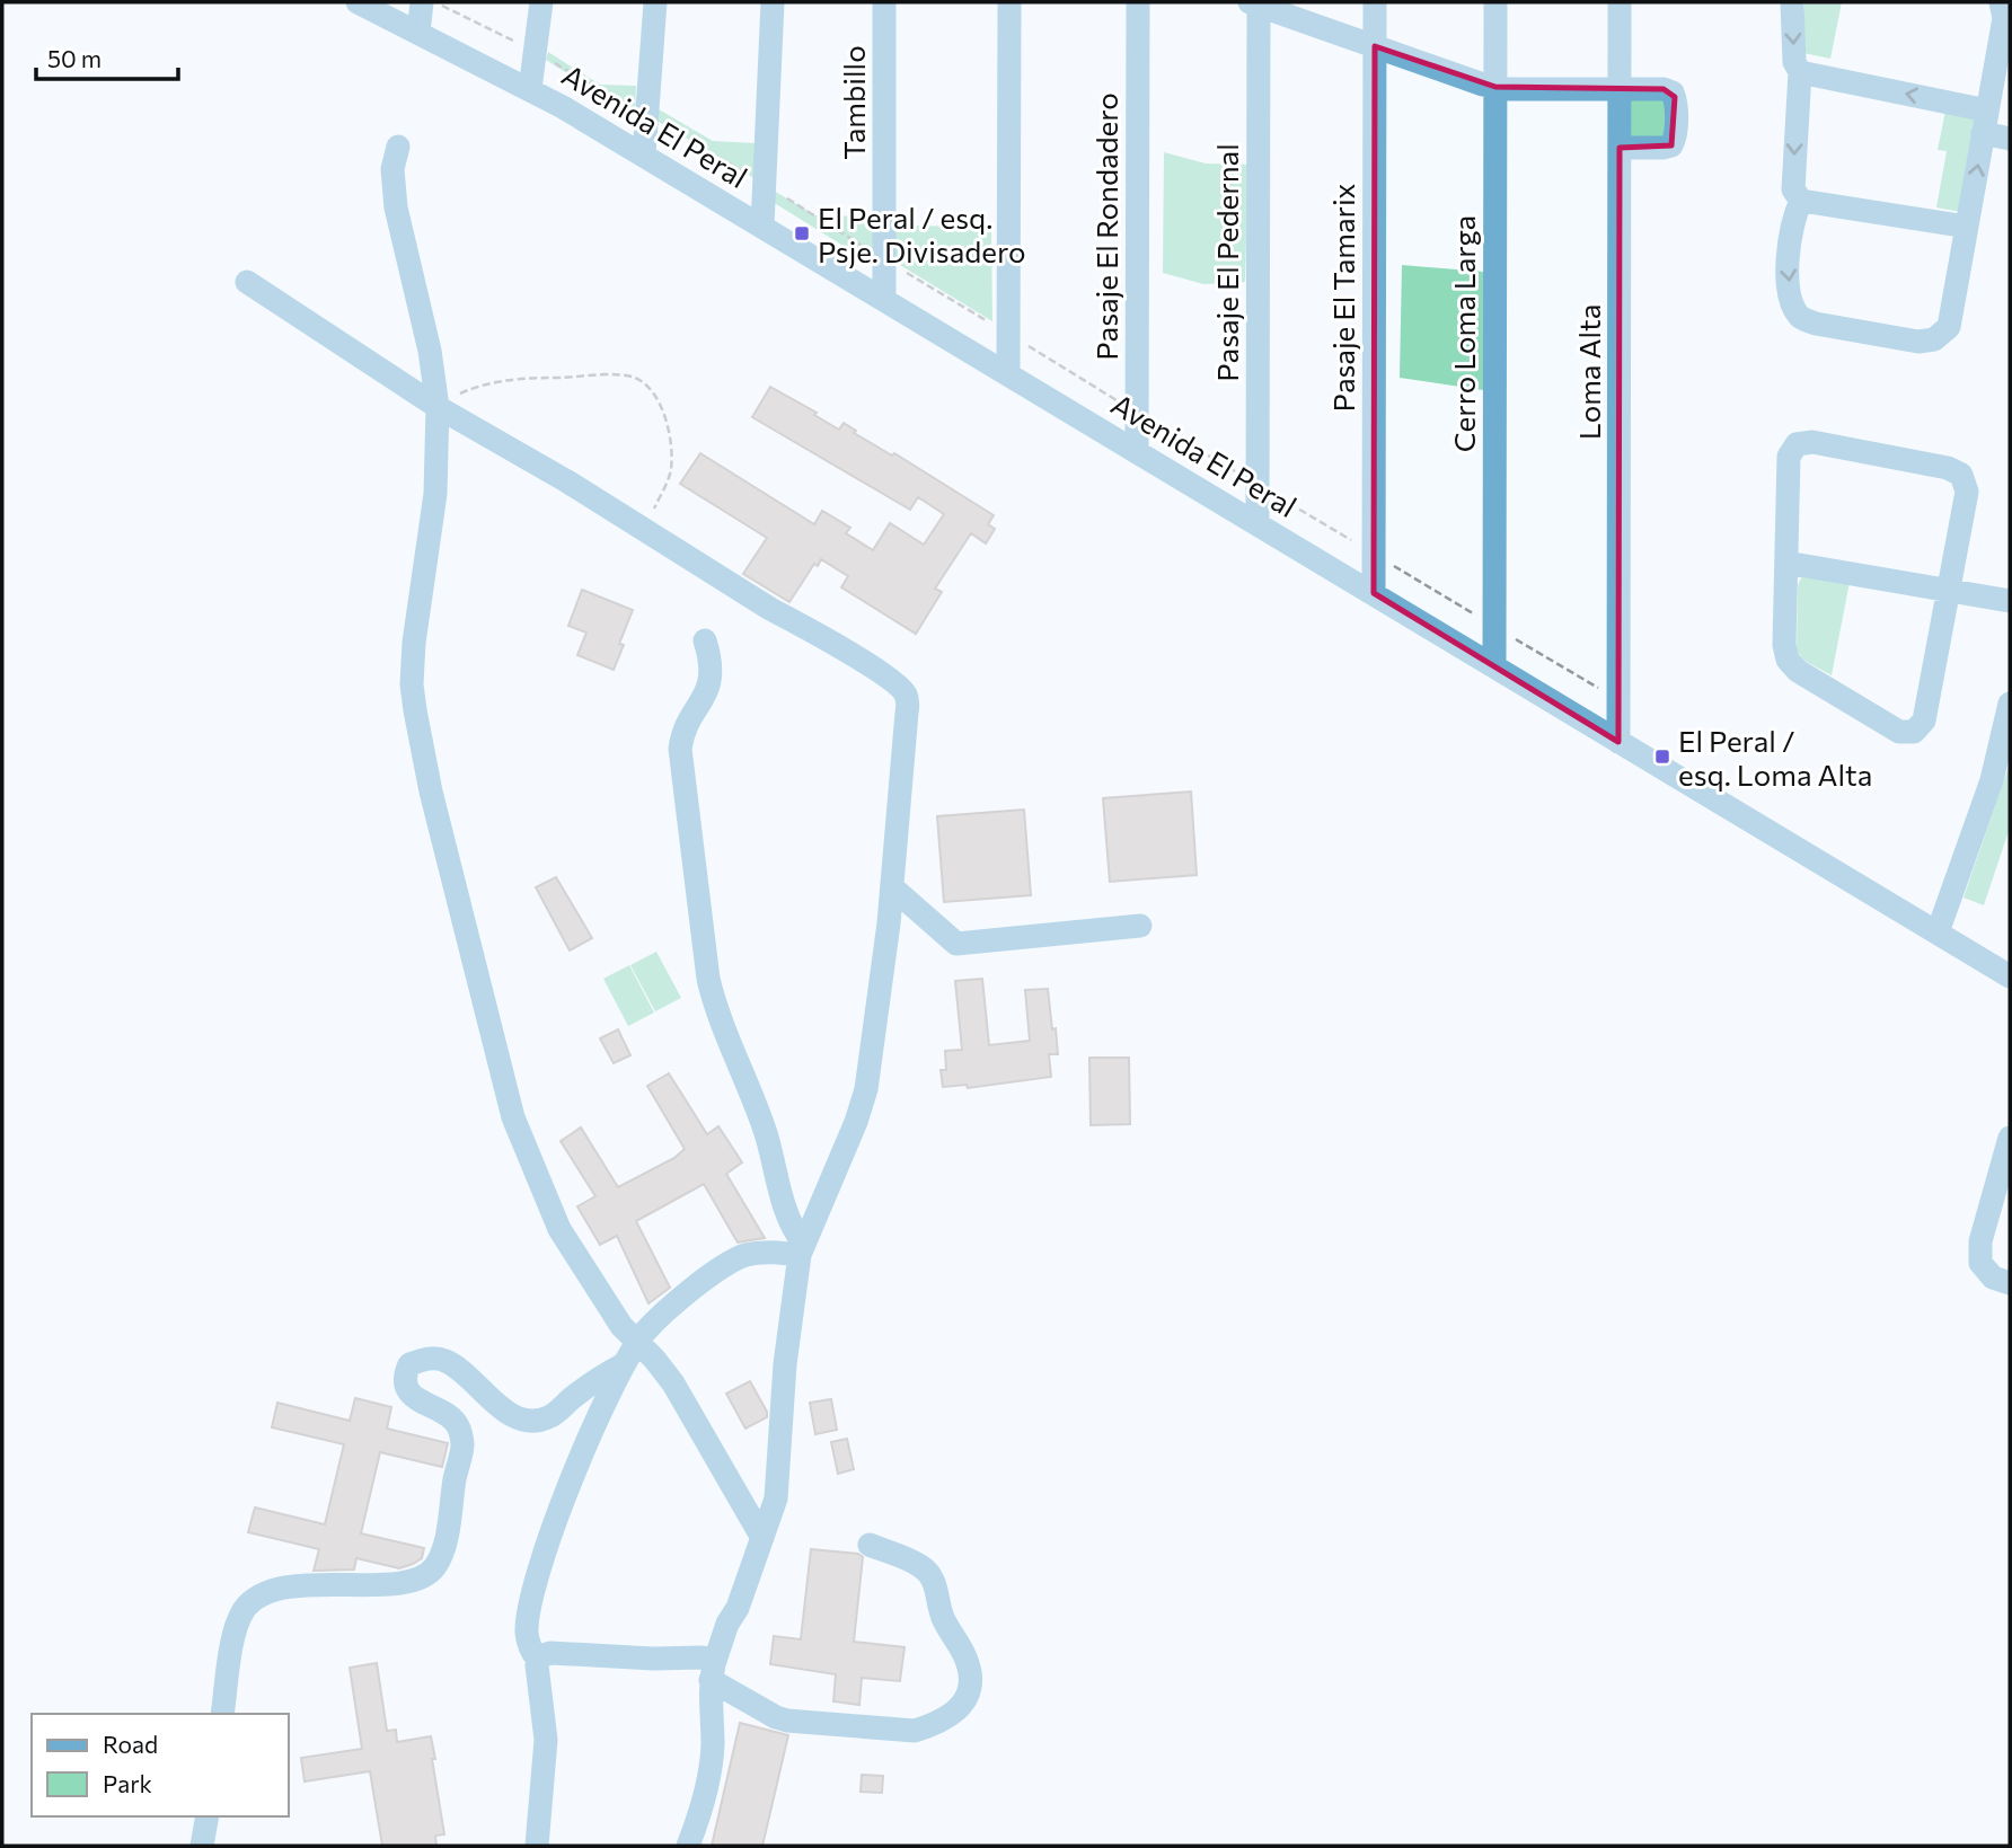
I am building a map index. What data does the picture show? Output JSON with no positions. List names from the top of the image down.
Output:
{
  "streets": {
    "street": [
      "Tambillo",
      "Avenida El Peral",
      "Pasaje El Rondadero",
      "Pasaje El Pedernal",
      "Pasaje El Tamarix",
      "Cerro Loma Larga",
      "Loma Alta"
    ]
  },
  "crossings": [
    ["Tambillo", "Avenida El Peral"],
    ["Avenida El Peral", "Pasaje El Rondadero"],
    ["Avenida El Peral", "Pasaje El Pedernal"],
    ["Avenida El Peral", "Pasaje El Tamarix"],
    ["Avenida El Peral", "Cerro Loma Larga"],
    ["Avenida El Peral", "Loma Alta"]
  ],
  "places": {
    "transit": ["El Peral / esq. Psje. Divisadero", "El Peral / esq. Loma Alta"]
  },
  "legend": ["Road", "Park"],
  "scale_bar": "50 m"
}
